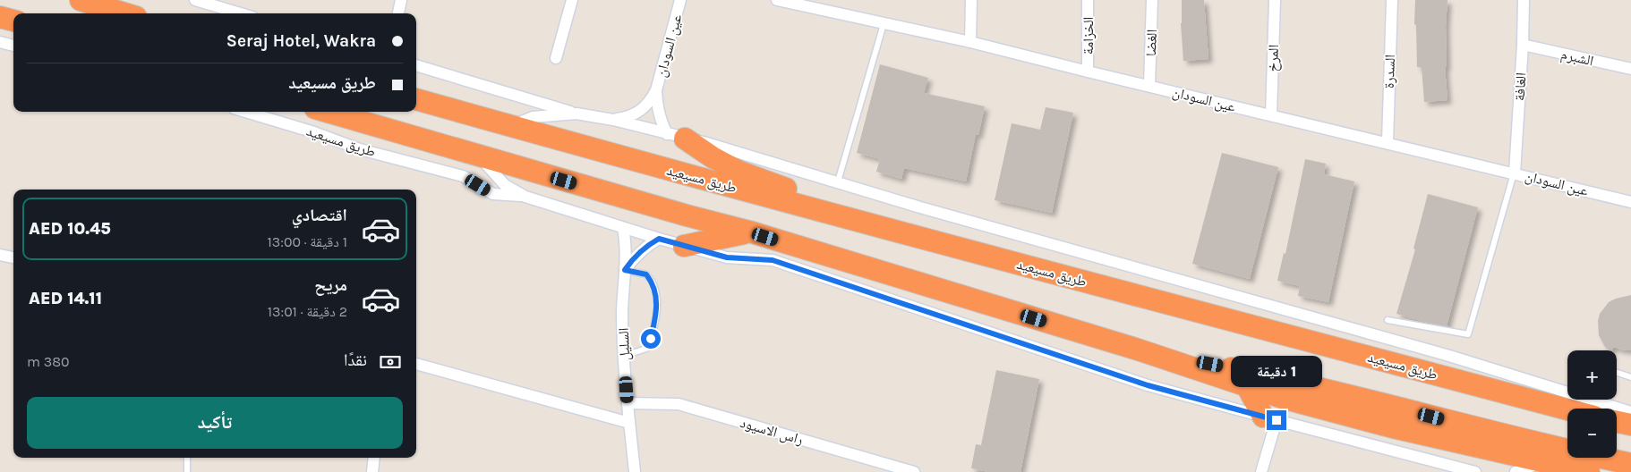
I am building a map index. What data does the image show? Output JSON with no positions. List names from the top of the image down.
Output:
{
  "streets": {
    "highway": ["طريق مسيعيد"],
    "street": [
      "الخزامة",
      "الغضا",
      "عين السودان",
      "الشبرم",
      "المرخ",
      "السدرة",
      "الغافة",
      "السليل",
      "راس الاسيود"
    ]
  },
  "crossings": [
    ["الخزامة", "عين السودان"],
    ["الغضا", "عين السودان"],
    ["عين السودان", "المرخ"],
    ["عين السودان", "السدرة"],
    ["عين السودان", "الغافة"],
    ["عين السودان", "طريق مسيعيد"],
    ["الشبرم", "الغافة"],
    ["طريق مسيعيد", "السليل"],
    ["السليل", "راس الاسيود"]
  ],
  "page": {
    "banner": ["Seraj Hotel, Wakra", "طريق مسيعيد"],
    "list": [
      {
        "name": "اقتصادي",
        "note": "1 دقيقة · 13:00",
        "value": "AED 10.45"
      },
      {
        "name": "مريح",
        "note": "2 دقيقة · 13:01",
        "value": "AED 14.11"
      }
    ],
    "pay": ["نقدًا", "380 m"],
    "map_buttons": ["+", "−"],
    "bubble": "1 دقيقة",
    "buttons": "تأكيد"
  }
}
